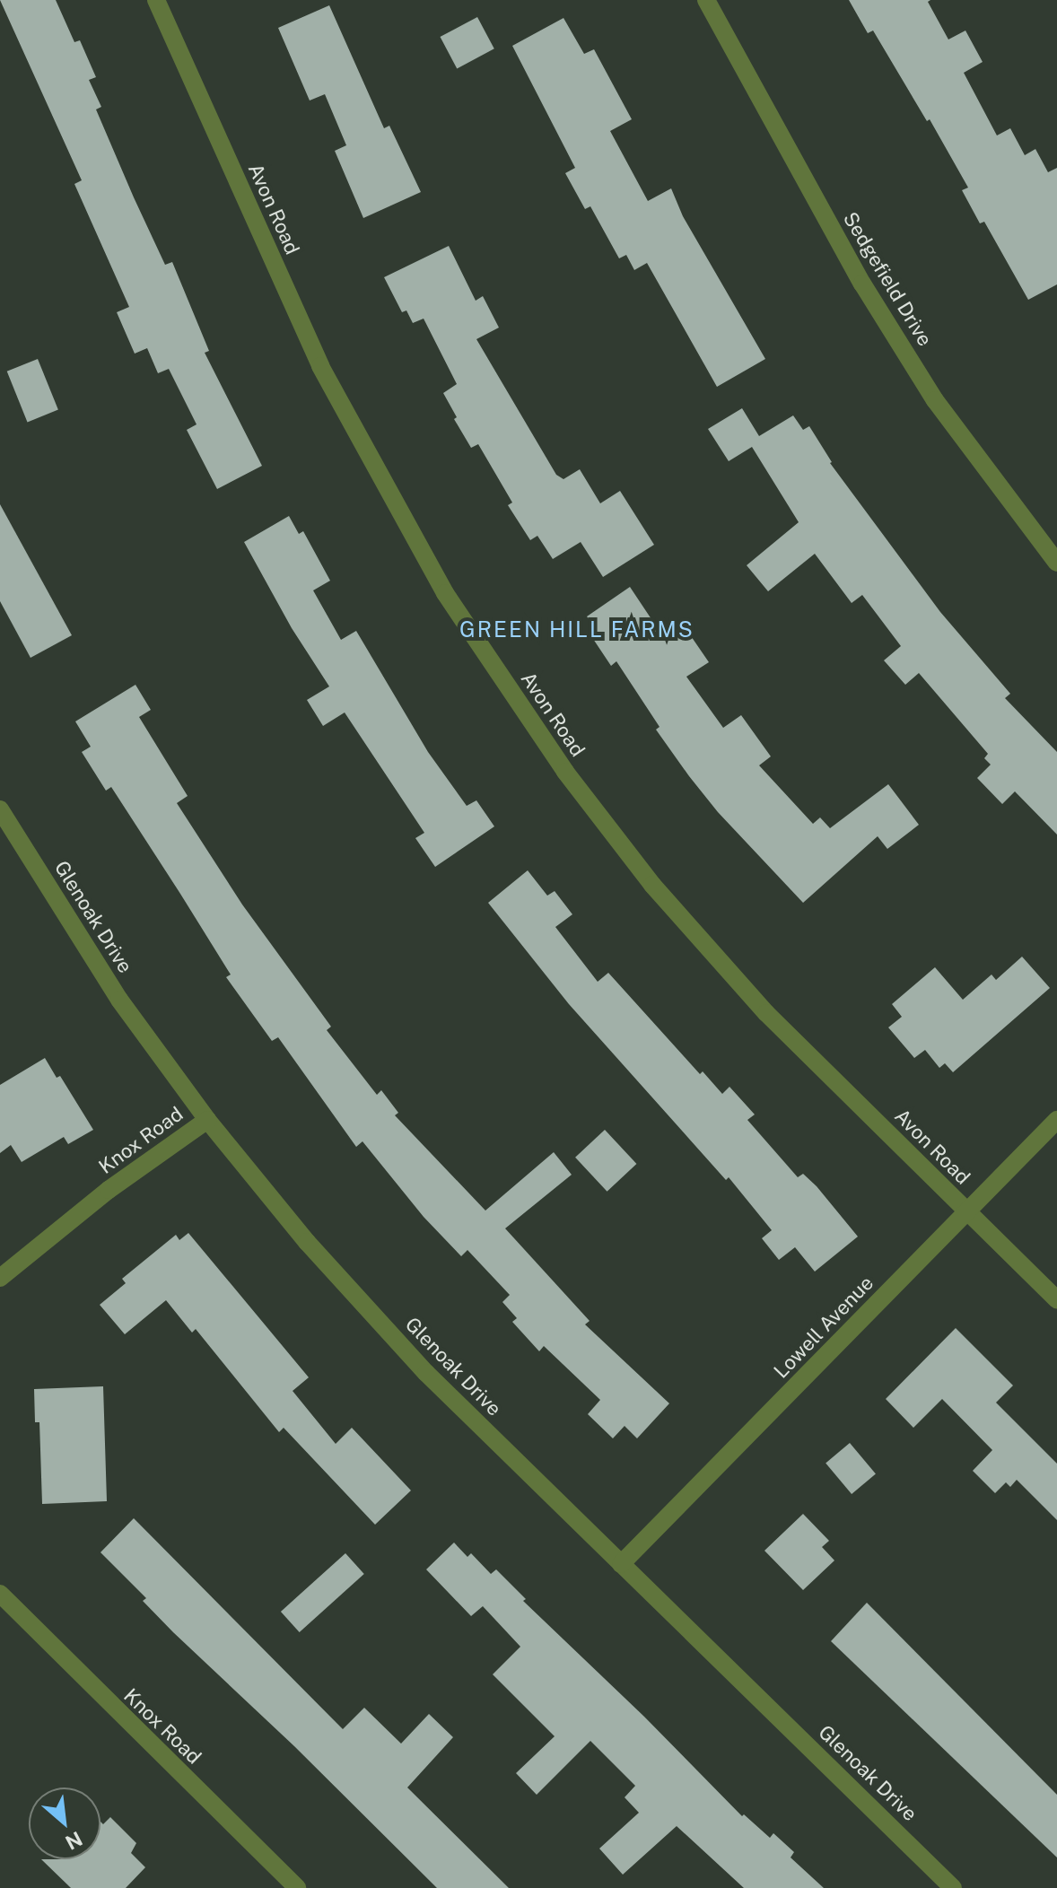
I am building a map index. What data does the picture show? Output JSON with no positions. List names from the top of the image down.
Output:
{
  "streets": {
    "street": [
      "Avon Road",
      "Sedgefield Drive",
      "Glenoak Drive",
      "Knox Road",
      "Lowell Avenue"
    ]
  },
  "crossings": [
    ["Avon Road", "Lowell Avenue"],
    ["Glenoak Drive", "Knox Road"],
    ["Glenoak Drive", "Lowell Avenue"]
  ],
  "districts": ["GREEN HILL FARMS"],
  "north": "bottom right"
}
